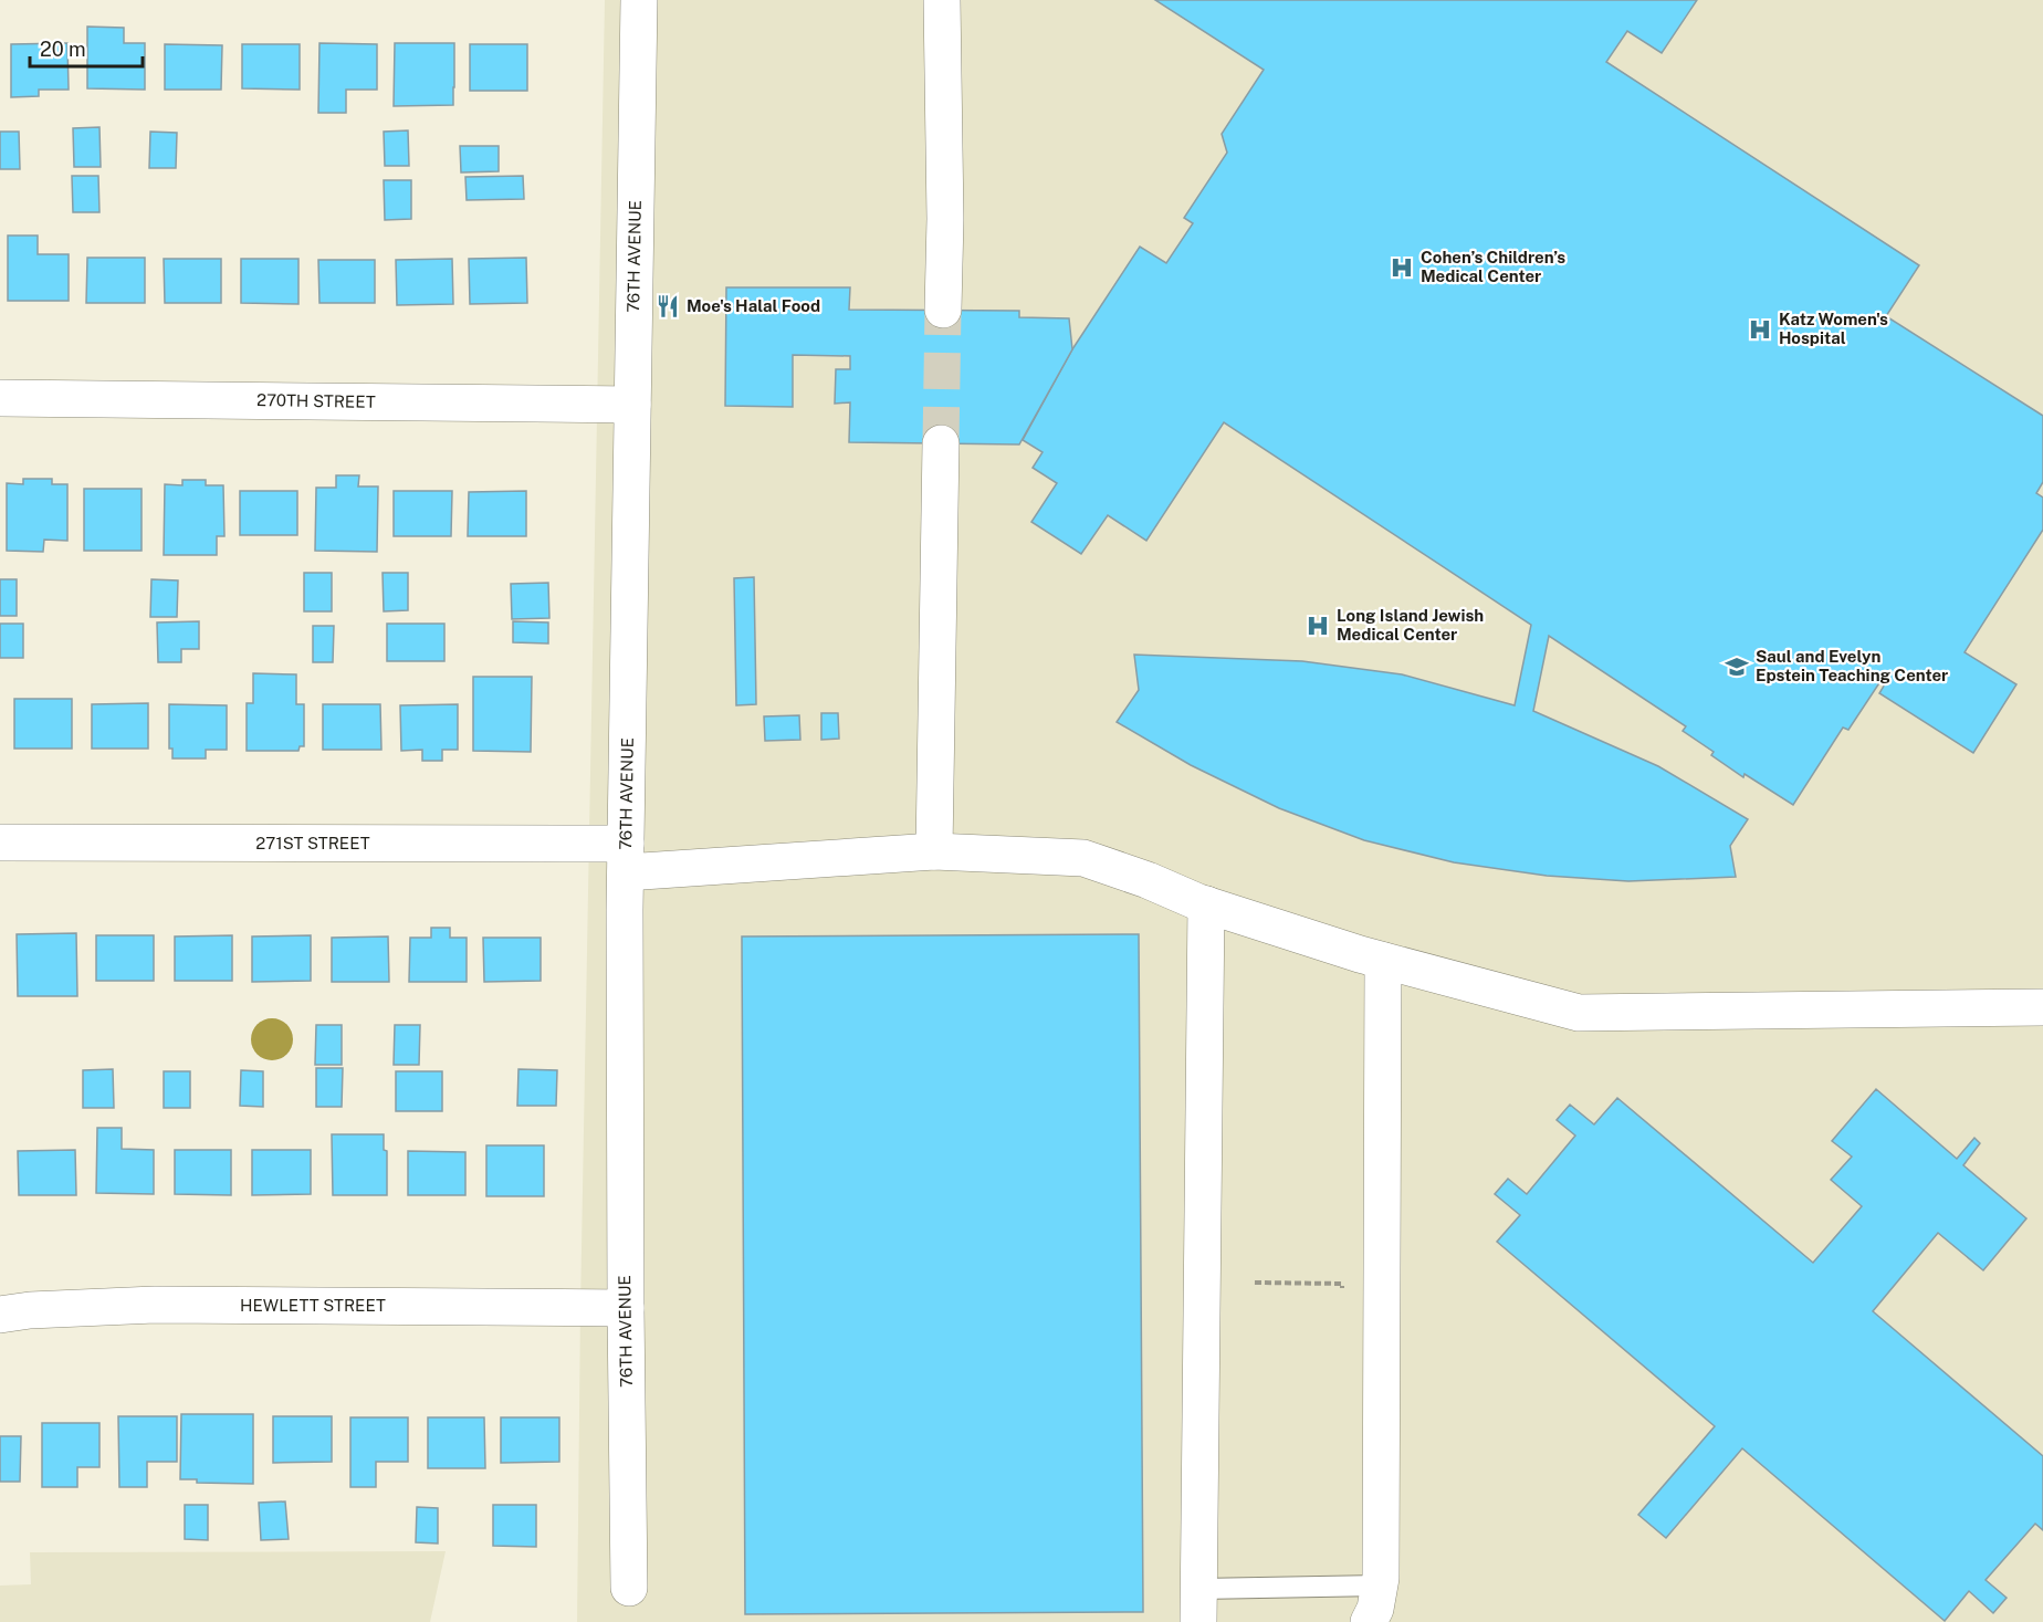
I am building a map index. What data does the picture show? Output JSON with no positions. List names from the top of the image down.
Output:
{
  "streets": {
    "street": [
      "76TH AVENUE",
      "270TH STREET",
      "271ST STREET",
      "HEWLETT STREET"
    ]
  },
  "crossings": [
    ["76TH AVENUE", "270TH STREET"],
    ["76TH AVENUE", "271ST STREET"],
    ["76TH AVENUE", "HEWLETT STREET"]
  ],
  "places": {
    "hospital": ["Cohen’s Children’s Medical Center", "Katz Women's Hospital", "Long Island Jewish Medical Center"],
    "restaurant": ["Moe's Halal Food"],
    "school or university": ["Saul and Evelyn Epstein Teaching Center"]
  },
  "scale_bar": "20 m"
}
